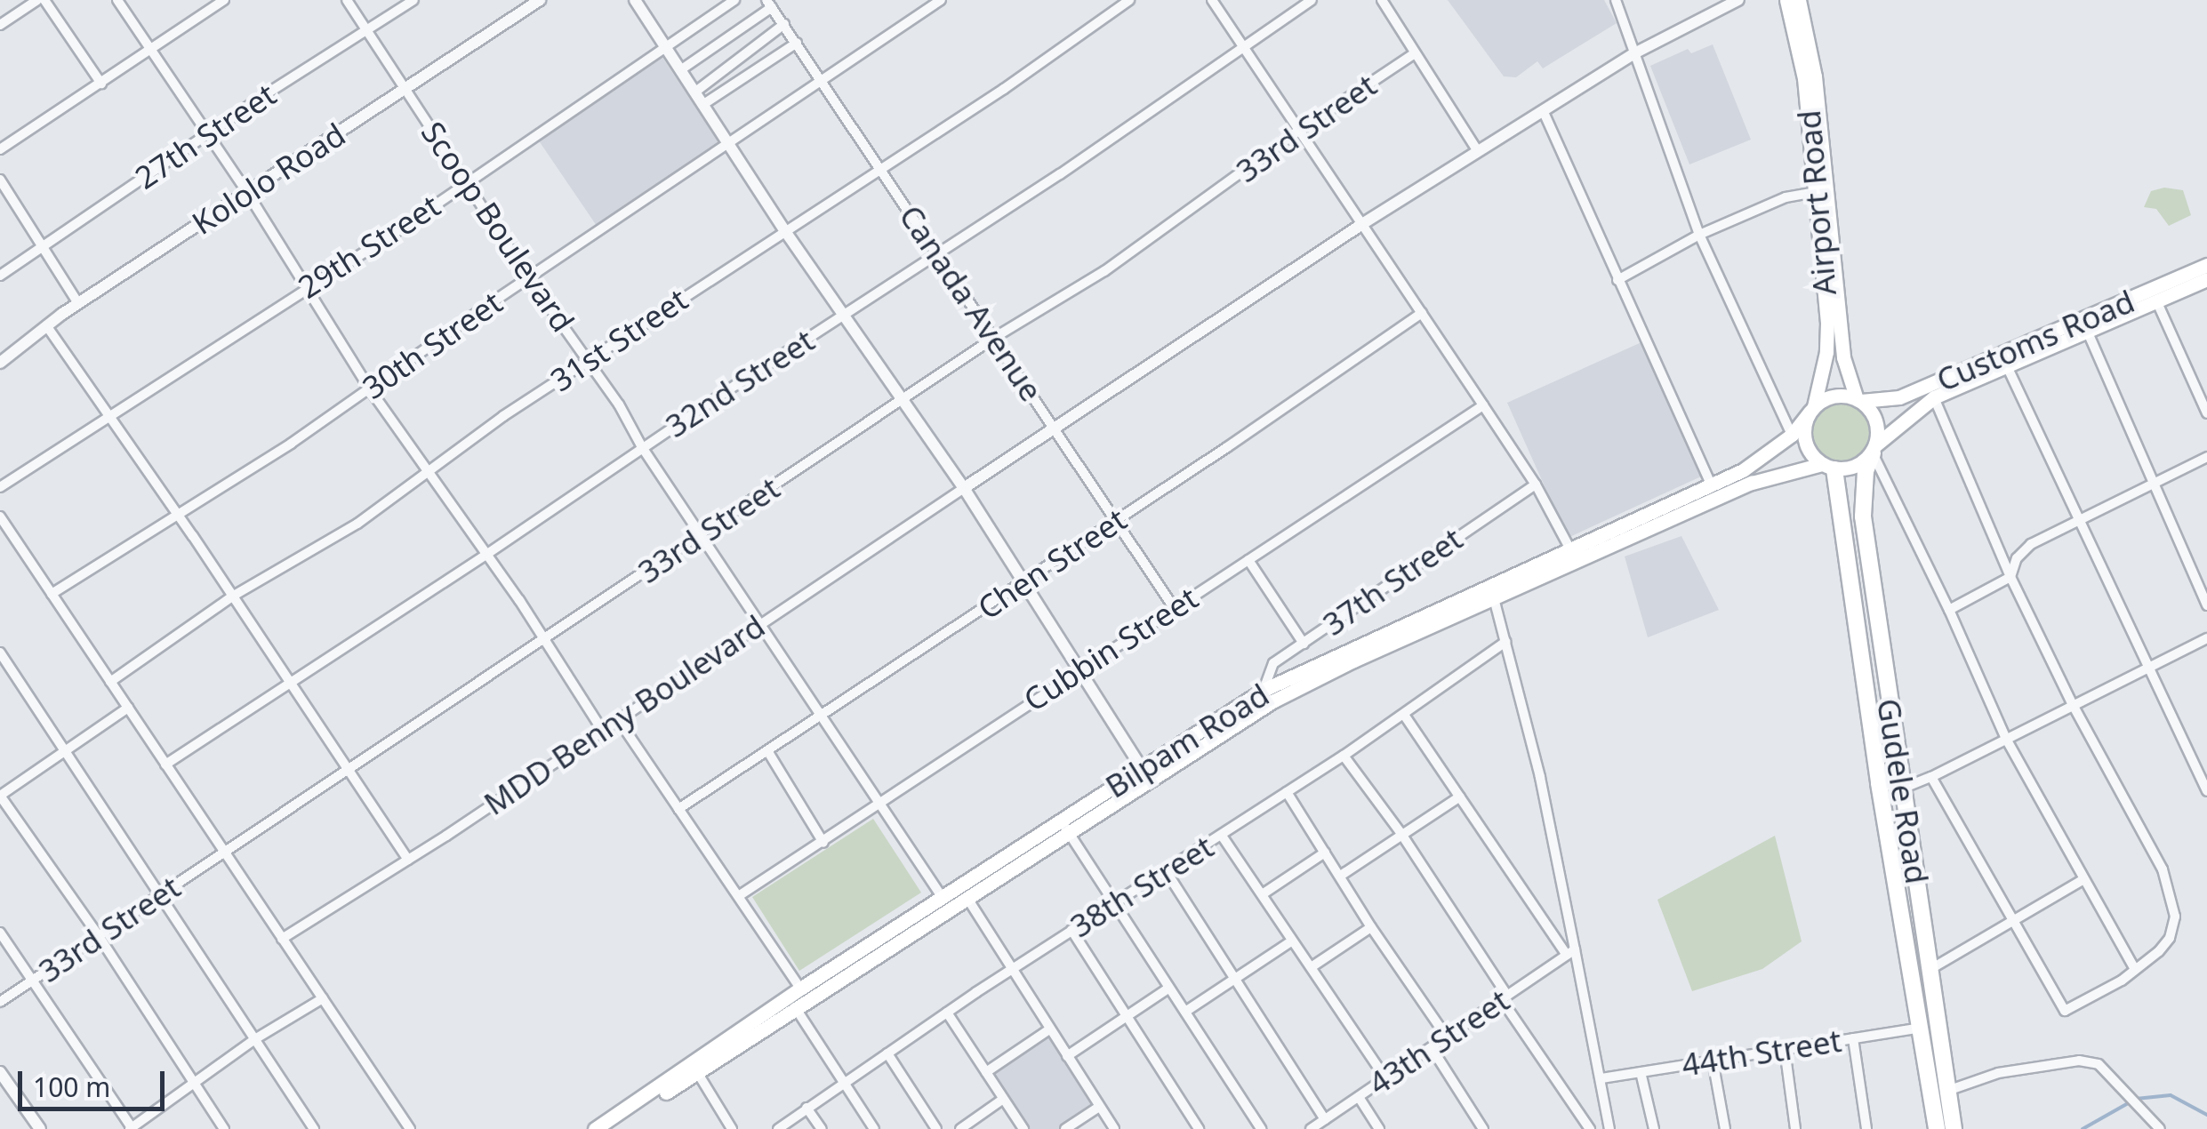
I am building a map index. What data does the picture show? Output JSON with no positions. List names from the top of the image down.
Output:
{
  "streets": {
    "highway": ["Gudele Road"],
    "main road": ["Airport Road", "Customs Road", "Bilpam Road"],
    "street": [
      "33rd Street",
      "27th Street",
      "Kololo Road",
      "Scoop Boulevard",
      "29th Street",
      "Canada Avenue",
      "31st Street",
      "30th Street",
      "32nd Street",
      "Chen Street",
      "37th Street",
      "Cubbin Street",
      "MDD Benny Boulevard",
      "38th Street",
      "43th Street",
      "44th Street"
    ]
  },
  "crossings": [
    ["33rd Street", "Scoop Boulevard"],
    ["33rd Street", "Canada Avenue"],
    ["27th Street", "Scoop Boulevard"],
    ["Kololo Road", "Scoop Boulevard"],
    ["Airport Road", "Customs Road"],
    ["Airport Road", "Bilpam Road"],
    ["Airport Road", "Gudele Road"],
    ["Scoop Boulevard", "29th Street"],
    ["Scoop Boulevard", "31st Street"],
    ["Scoop Boulevard", "30th Street"],
    ["Scoop Boulevard", "32nd Street"],
    ["Scoop Boulevard", "Chen Street"],
    ["Scoop Boulevard", "Cubbin Street"],
    ["Scoop Boulevard", "MDD Benny Boulevard"],
    ["Scoop Boulevard", "Bilpam Road"],
    ["Canada Avenue", "31st Street"],
    ["Canada Avenue", "30th Street"],
    ["Canada Avenue", "32nd Street"],
    ["Canada Avenue", "Chen Street"],
    ["Canada Avenue", "Cubbin Street"],
    ["Customs Road", "Bilpam Road"],
    ["Customs Road", "Gudele Road"],
    ["37th Street", "Bilpam Road"],
    ["Bilpam Road", "Gudele Road"],
    ["Gudele Road", "44th Street"]
  ],
  "scale_bar": "100 m"
}
